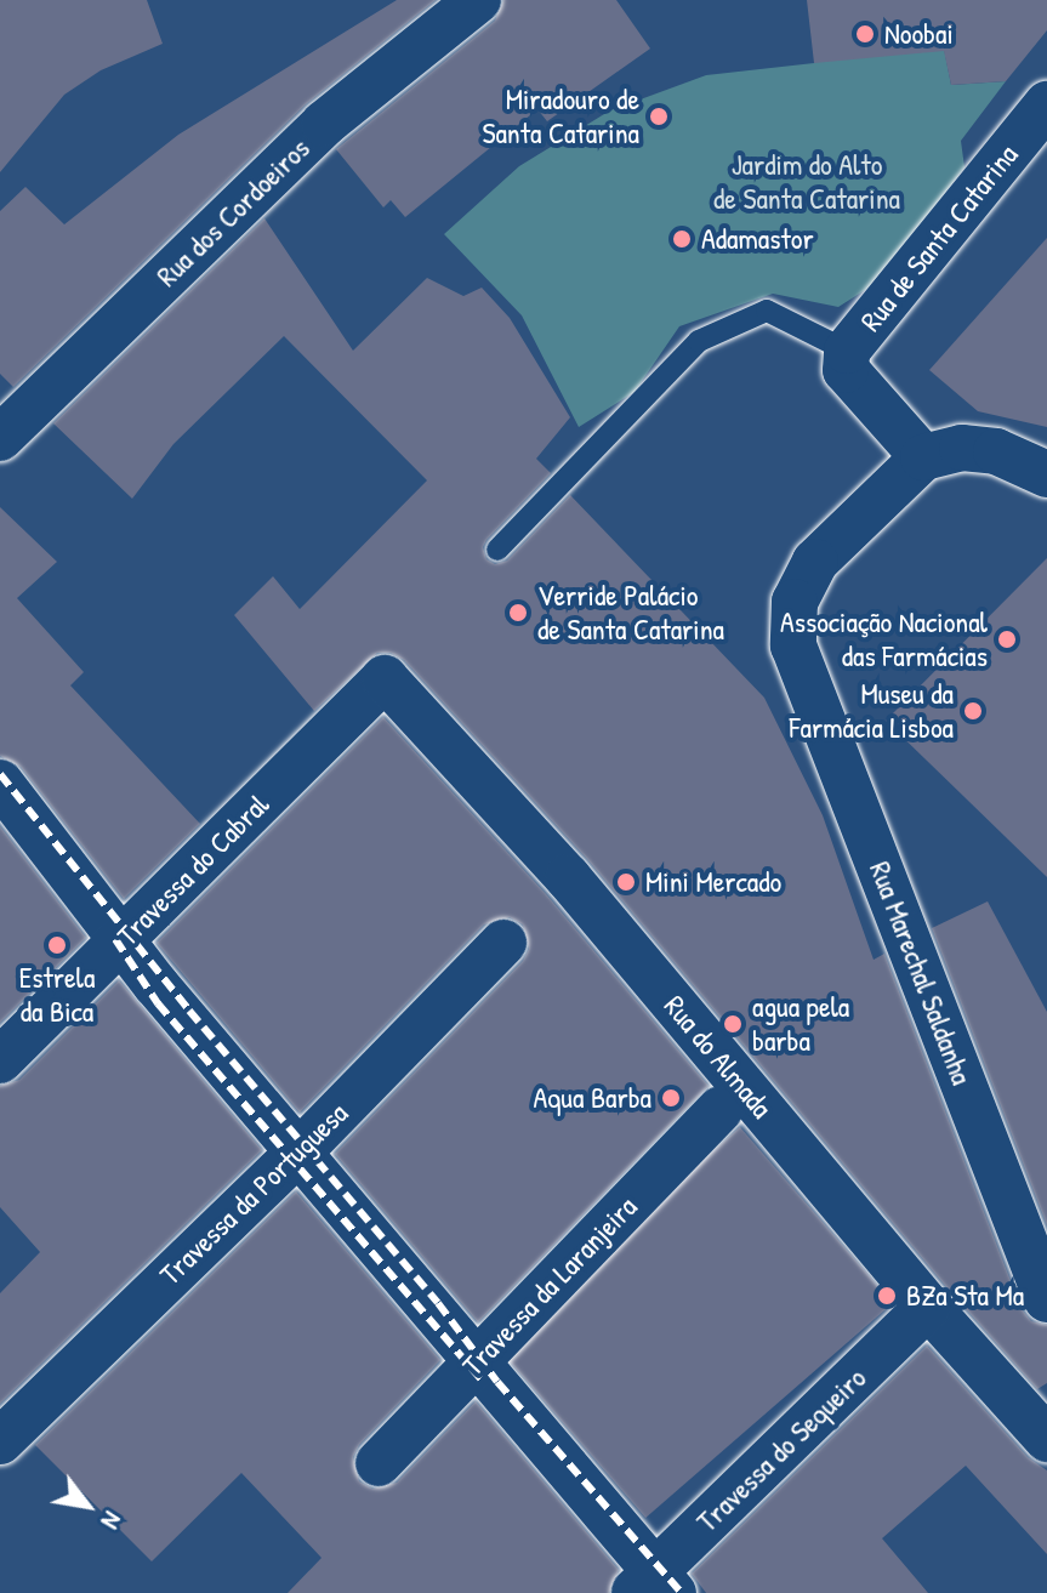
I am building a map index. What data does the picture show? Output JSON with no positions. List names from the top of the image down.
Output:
{
  "streets": {
    "street": [
      "Rua dos Cordoeiros",
      "Rua de Santa Catarina",
      "Travessa do Cabral",
      "Rua Marechal Saldanha",
      "Rua do Almada",
      "Travessa da Portuguesa",
      "Travessa da Laranjeira",
      "Travessa do Sequeiro"
    ]
  },
  "crossings": [
    ["Rua de Santa Catarina", "Rua Marechal Saldanha"],
    ["Travessa do Cabral", "Rua do Almada"],
    ["Rua do Almada", "Travessa do Sequeiro"]
  ],
  "parks": ["Jardim do Alto de Santa Catarina"],
  "places": [
    "Noobai",
    "Miradouro de Santa Catarina",
    "Adamastor",
    "Verride Palácio de Santa Catarina",
    "Associação Nacional das Farmácias",
    "Museu da Farmácia Lisboa",
    "Mini Mercado",
    "Estrela da Bica",
    "agua pela barba",
    "Aqua Barba",
    "BZa Sta Ma"
  ],
  "north": "bottom right"
}
